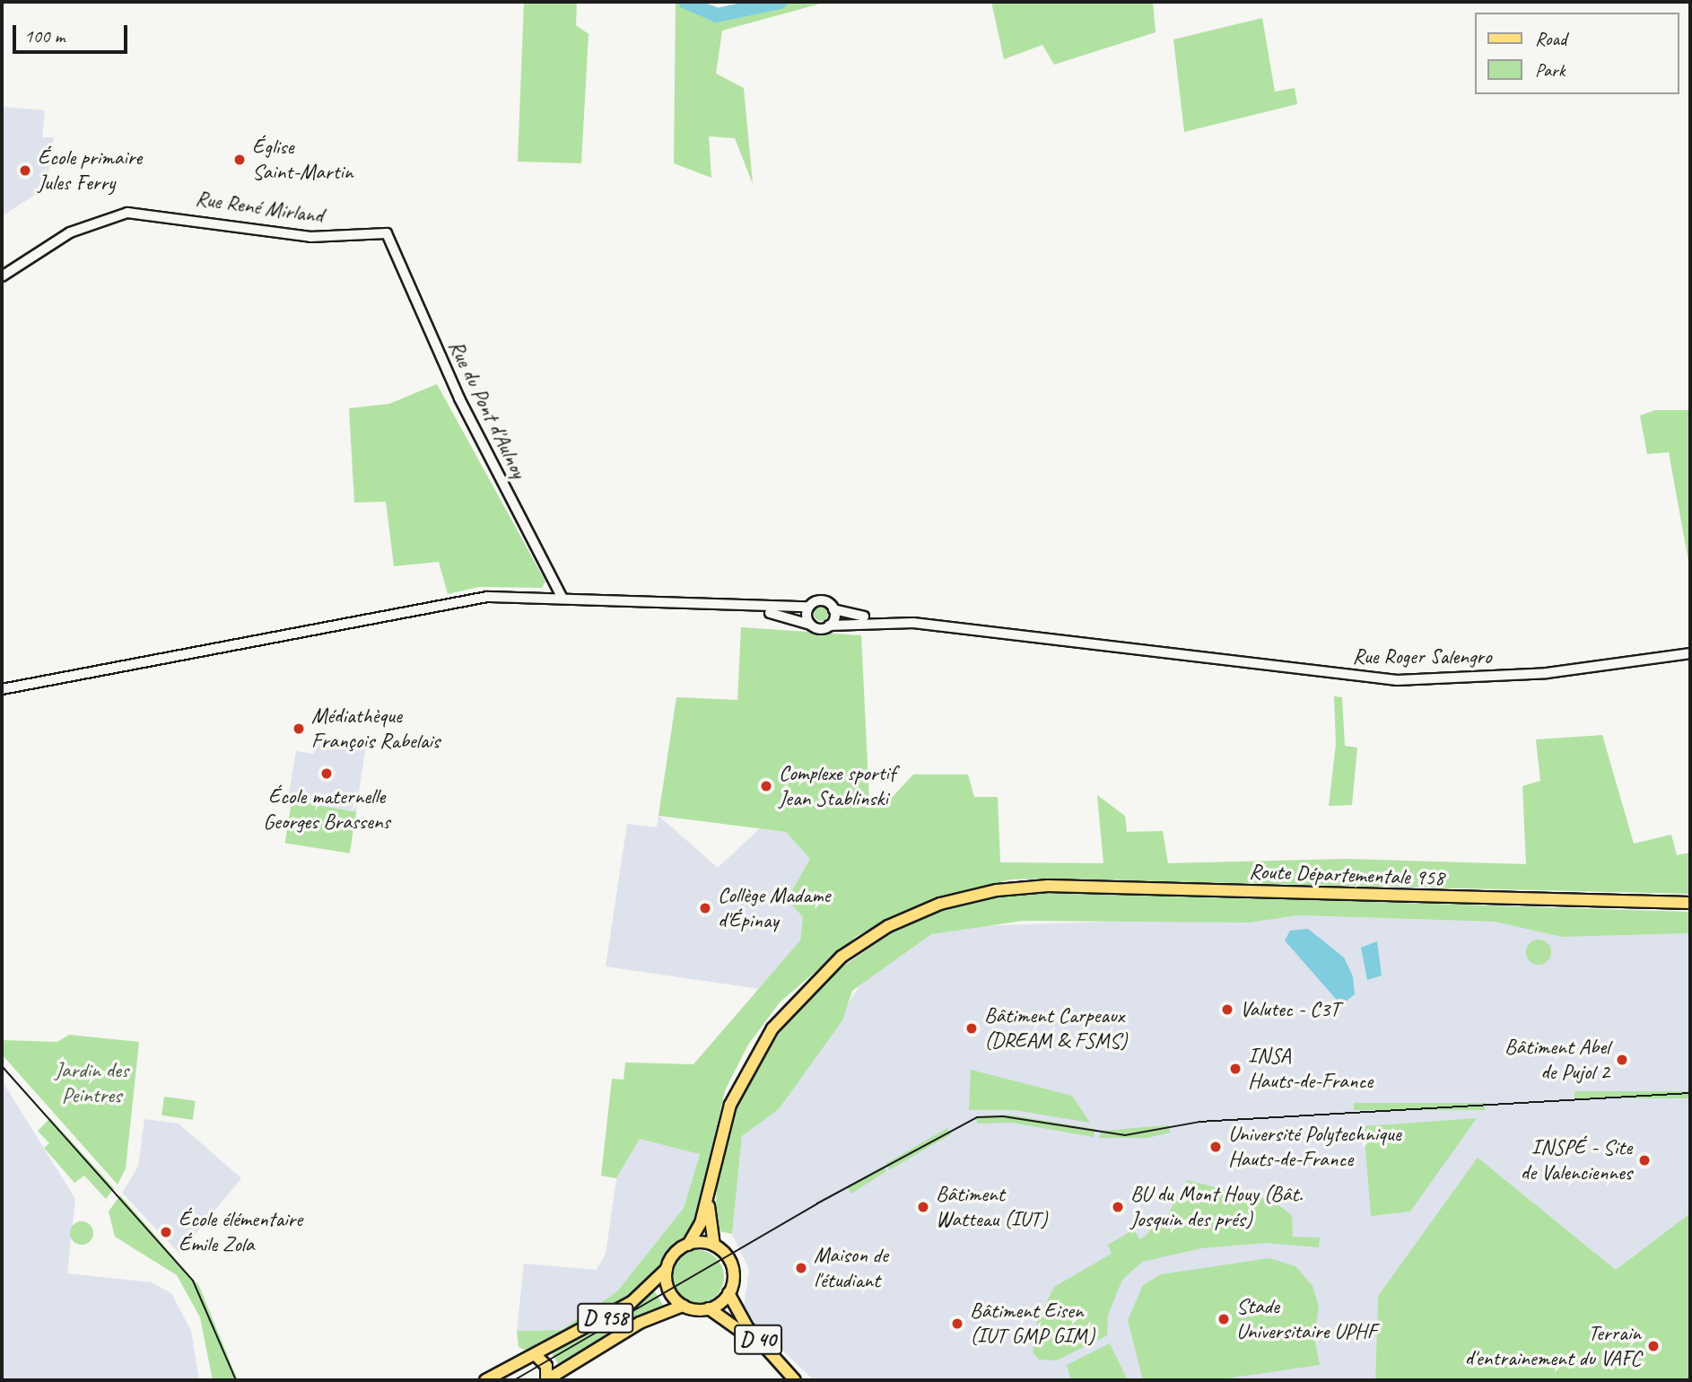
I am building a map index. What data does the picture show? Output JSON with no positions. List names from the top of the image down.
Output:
{
  "streets": {
    "main road": ["Route Départementale 958", "D 958", "D 40"],
    "street": ["Rue René Mirland", "Rue du Pont d'Aulnoy", "Rue Roger Salengro"]
  },
  "crossings": [
    ["Rue René Mirland", "Rue du Pont d'Aulnoy"],
    ["Route Départementale 958", "D 958"],
    ["Route Départementale 958", "D 40"],
    ["D 958", "D 40"]
  ],
  "parks": ["Jardin des Peintres"],
  "places": [
    "Église Saint-Martin",
    "École primaire Jules Ferry",
    "Médiathèque François Rabelais",
    "École maternelle Georges Brassens",
    "Complexe sportif Jean Stablinski",
    "Collège Madame d'Épinay",
    "Valutec - C3T",
    "Bâtiment Carpeaux (DREAM & FSMS)",
    "Bâtiment Abel de Pujol 2",
    "INSA Hauts-de-France",
    "Université Polytechnique Hauts-de-France",
    "INSPÉ - Site de Valenciennes",
    "Bâtiment Watteau (IUT)",
    "BU du Mont Houy (Bât. Josquin des prés)",
    "École élémentaire Émile Zola",
    "Maison de l'étudiant",
    "Stade Universitaire UPHF",
    "Bâtiment Eisen (IUT GMP GIM)",
    "Terrain d'entrainement du VAFC"
  ],
  "legend": ["Road", "Park"],
  "scale_bar": "100 m"
}
